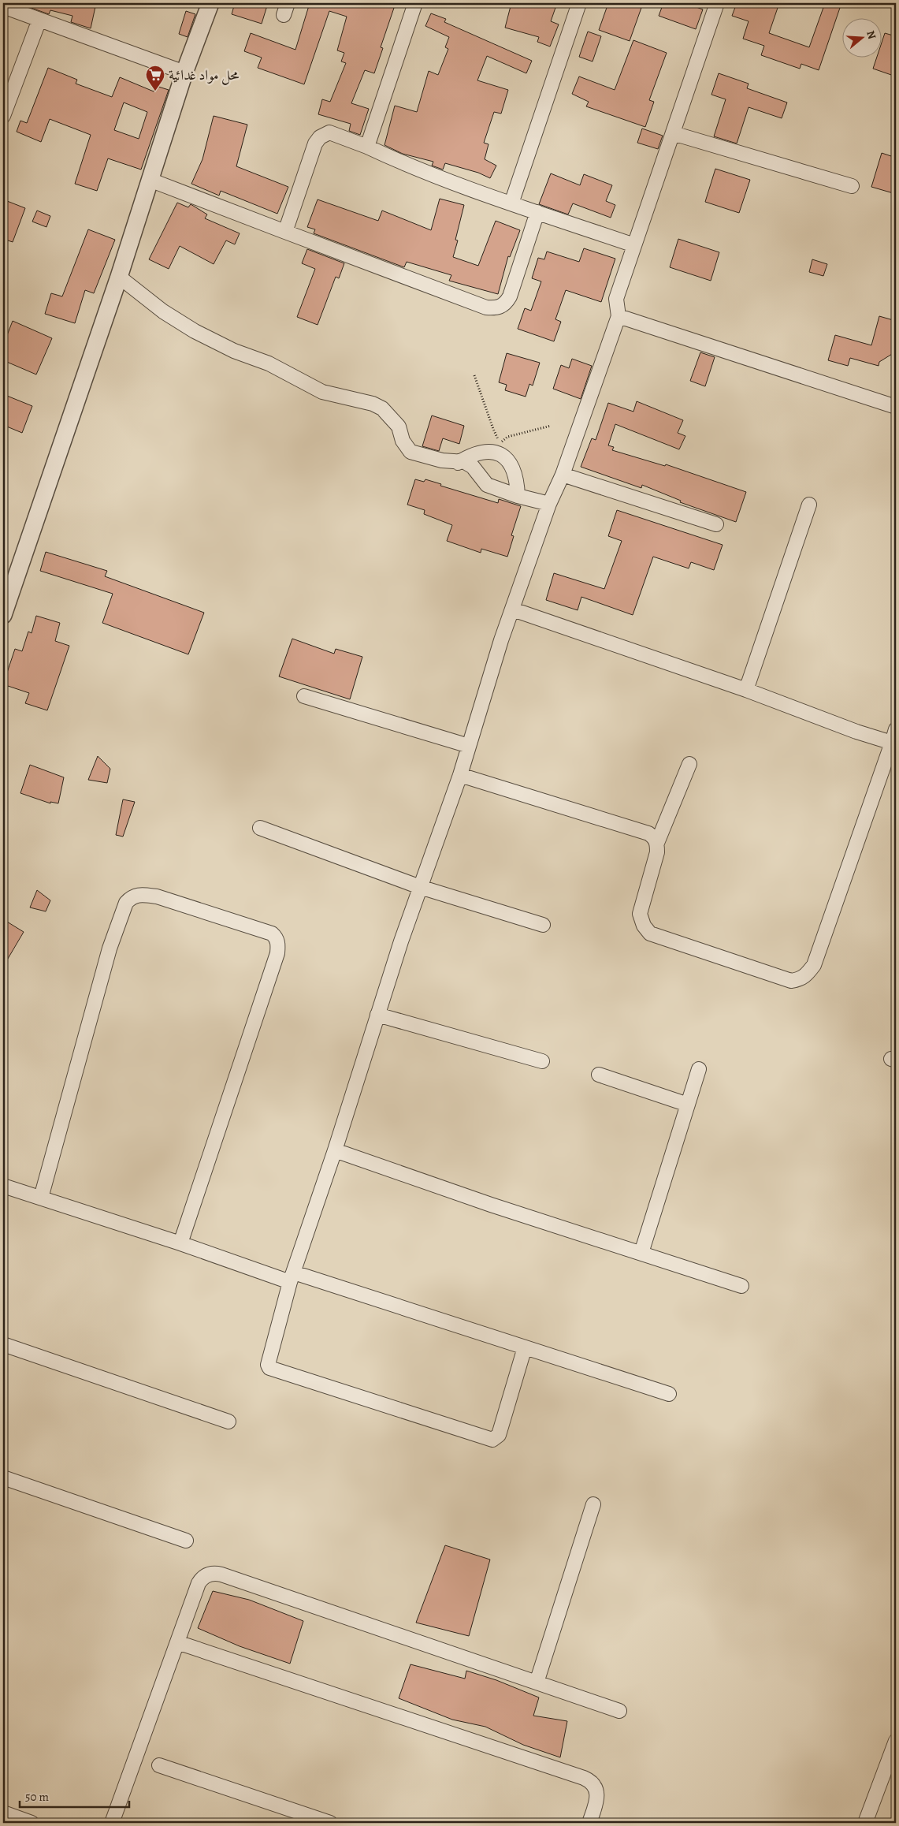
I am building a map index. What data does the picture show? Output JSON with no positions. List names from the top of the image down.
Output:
{
  "places": {
    "supermarket": ["محل مواد غدائية"]
  },
  "scale_bar": "50 m",
  "north": "right"
}
